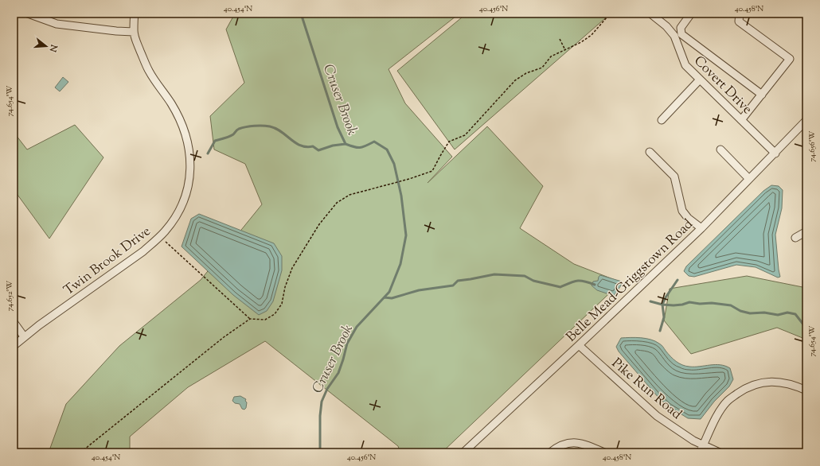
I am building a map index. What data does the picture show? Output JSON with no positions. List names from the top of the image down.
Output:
{
  "streets": {
    "street": [
      "Covert Drive",
      "Twin Brook Drive",
      "Belle Mead-Griggstown Road",
      "Pike Run Road"
    ]
  },
  "crossings": [
    ["Covert Drive", "Belle Mead-Griggstown Road"],
    ["Belle Mead-Griggstown Road", "Pike Run Road"]
  ],
  "water": ["Cruser Brook"],
  "north": "right",
  "coordinates": [
    "40.454°N",
    "40.456°N",
    "40.458°N",
    "74.654°W",
    "74.656°W",
    "74.652°W"
  ]
}
